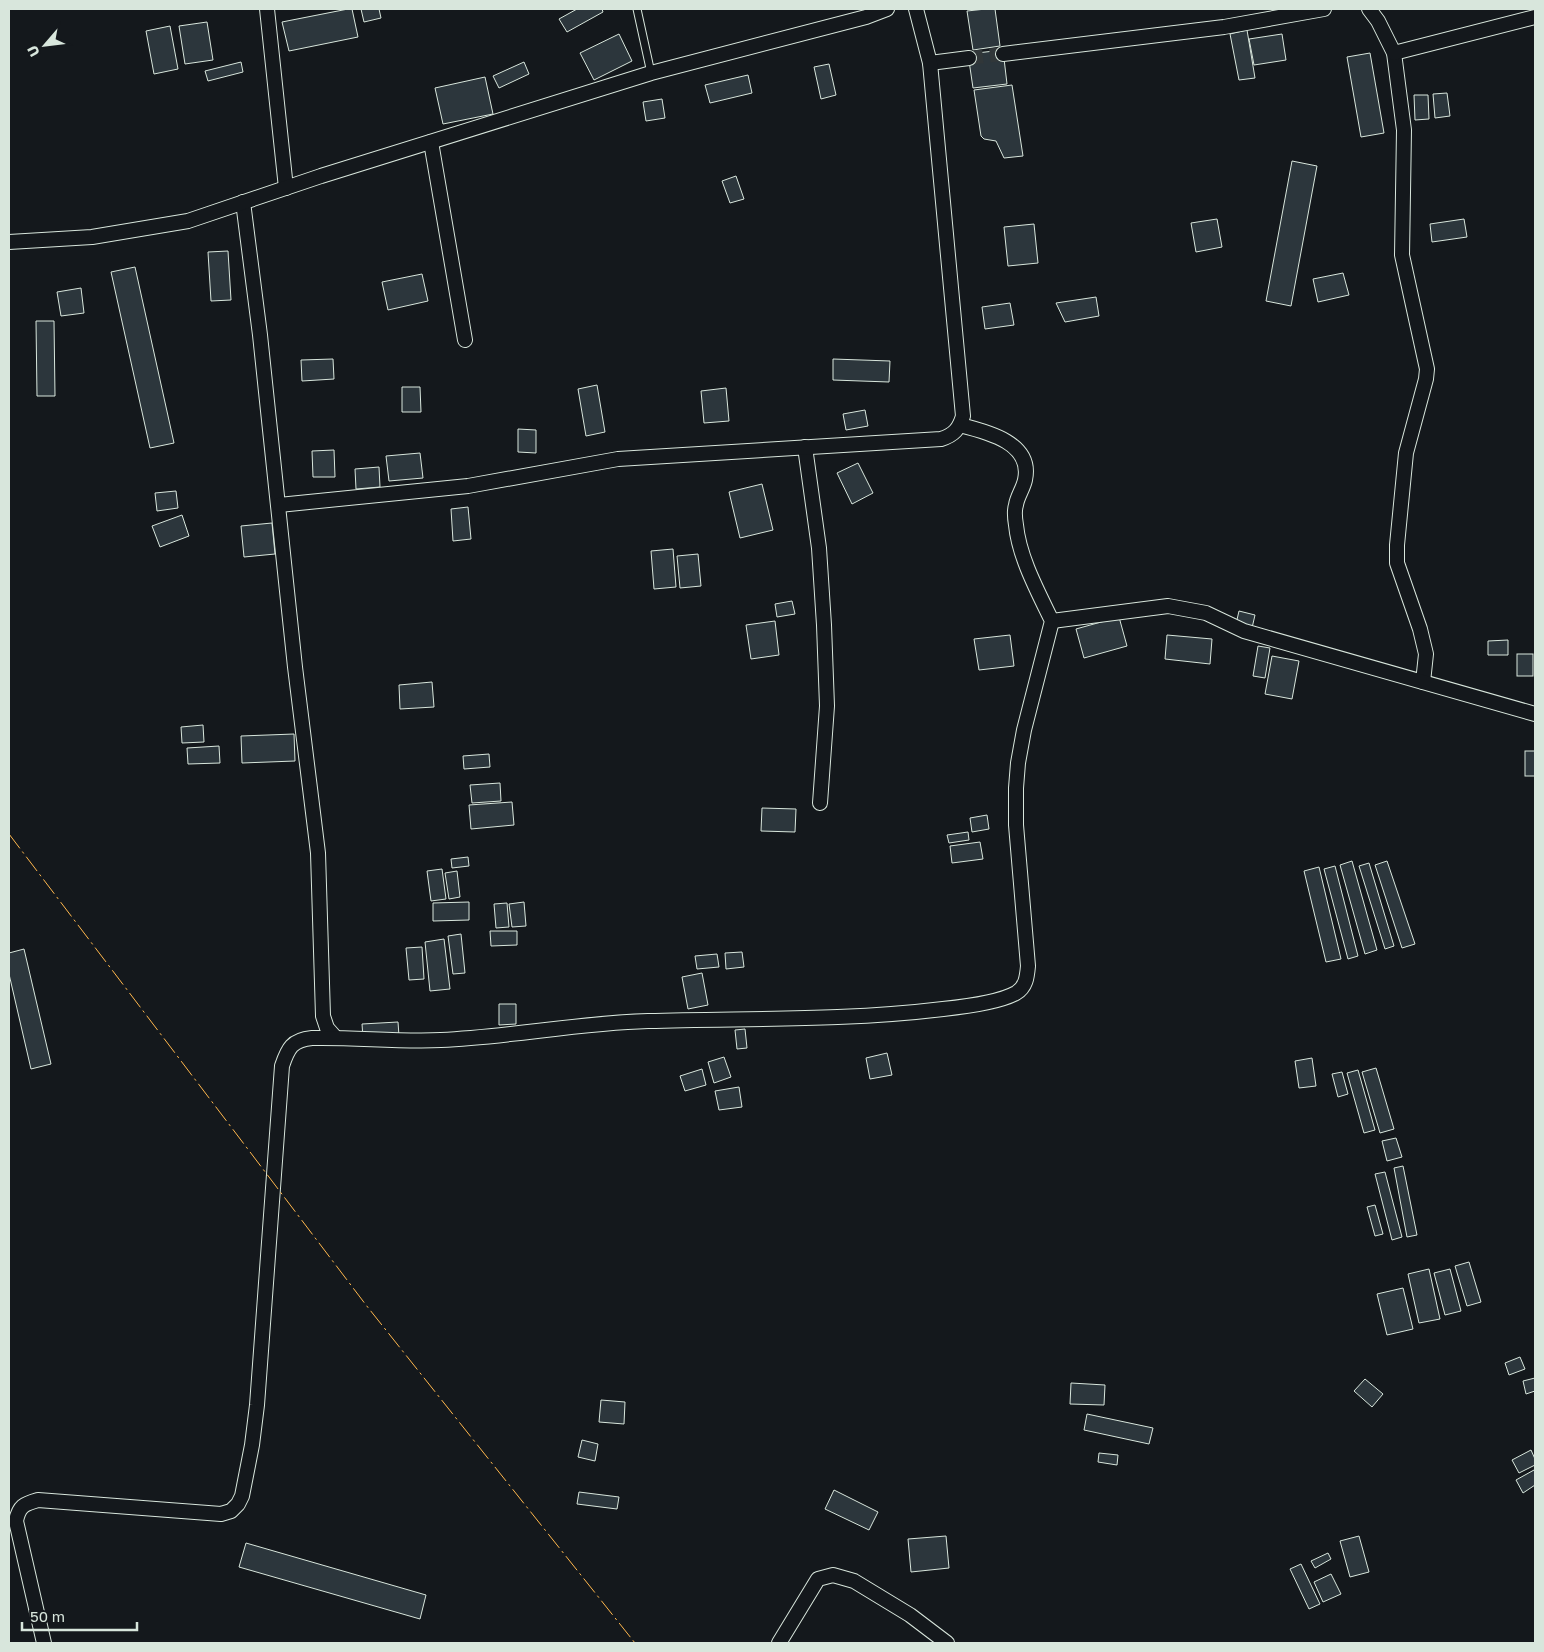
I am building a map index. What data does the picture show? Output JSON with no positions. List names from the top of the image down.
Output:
{
  "scale_bar": "50 m",
  "north": "bottom left"
}
